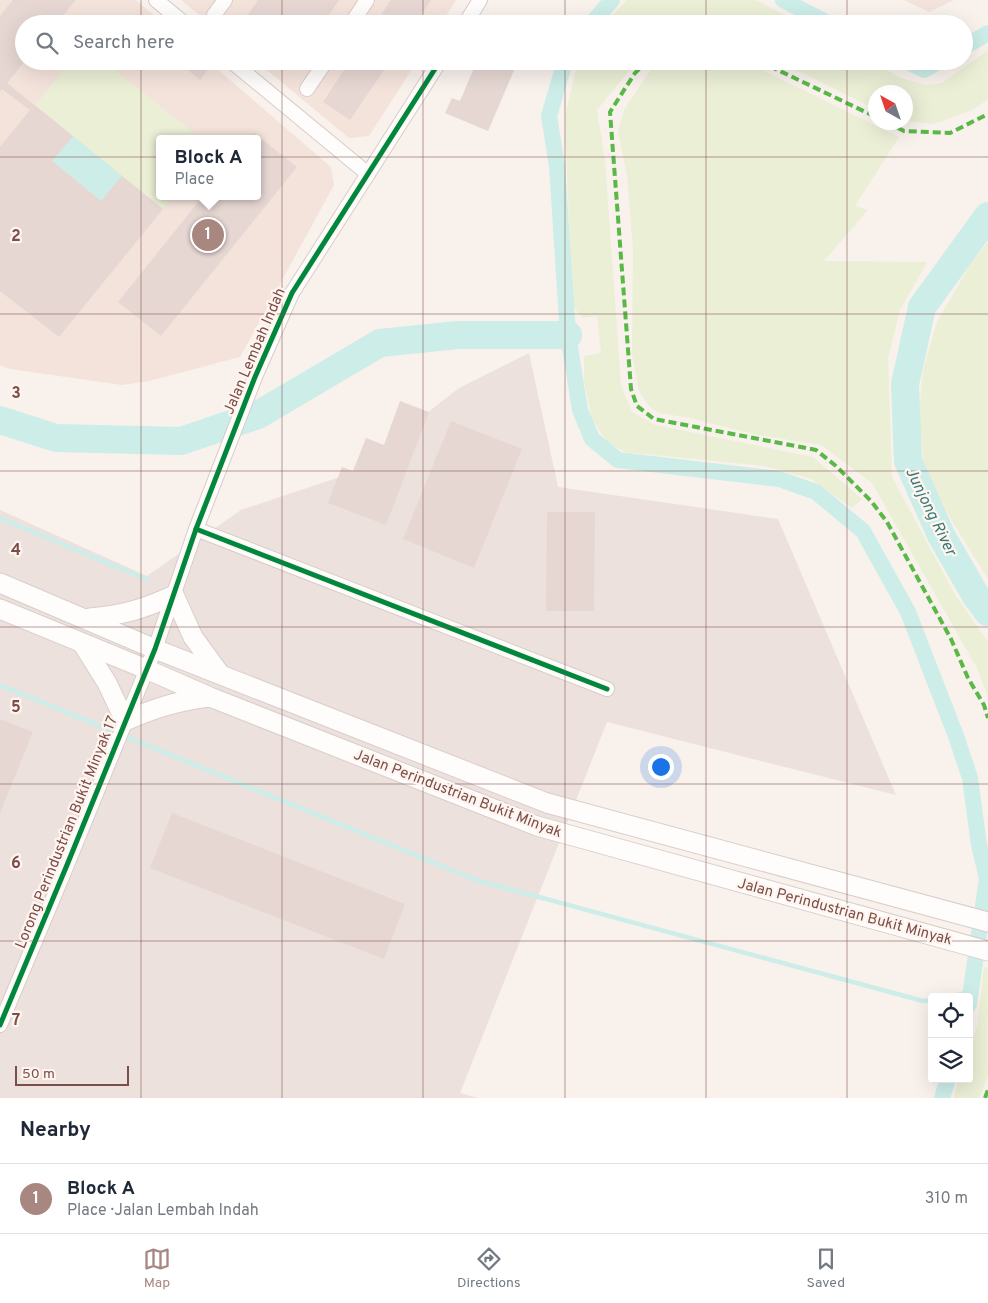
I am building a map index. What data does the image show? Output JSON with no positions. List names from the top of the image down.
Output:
{
  "streets": {
    "main road": ["Jalan Perindustrian Bukit Minyak"],
    "street": ["Jalan Lembah Indah", "Lorong Perindustrian Bukit Minyak 17"]
  },
  "crossings": [
    ["Jalan Lembah Indah", "Jalan Perindustrian Bukit Minyak"],
    ["Jalan Lembah Indah", "Lorong Perindustrian Bukit Minyak 17"],
    ["Jalan Perindustrian Bukit Minyak", "Lorong Perindustrian Bukit Minyak 17"]
  ],
  "water": ["Junjong River"],
  "scale_bar": "50 m",
  "north": "top left",
  "page": {
    "search": "Search here",
    "popup": ["Block A", "Place"],
    "pins": "1",
    "scale": "50 m",
    "heading": "Nearby",
    "list": [
      {
        "mark": "1",
        "name": "Block A",
        "note": "Place · Jalan Lembah Indah",
        "value": "310 m"
      }
    ],
    "nav": ["Map", "Directions", "Saved"]
  },
  "grid": {
    "rows": [
      "2",
      "3",
      "4",
      "5",
      "6",
      "7"
    ]
  }
}
